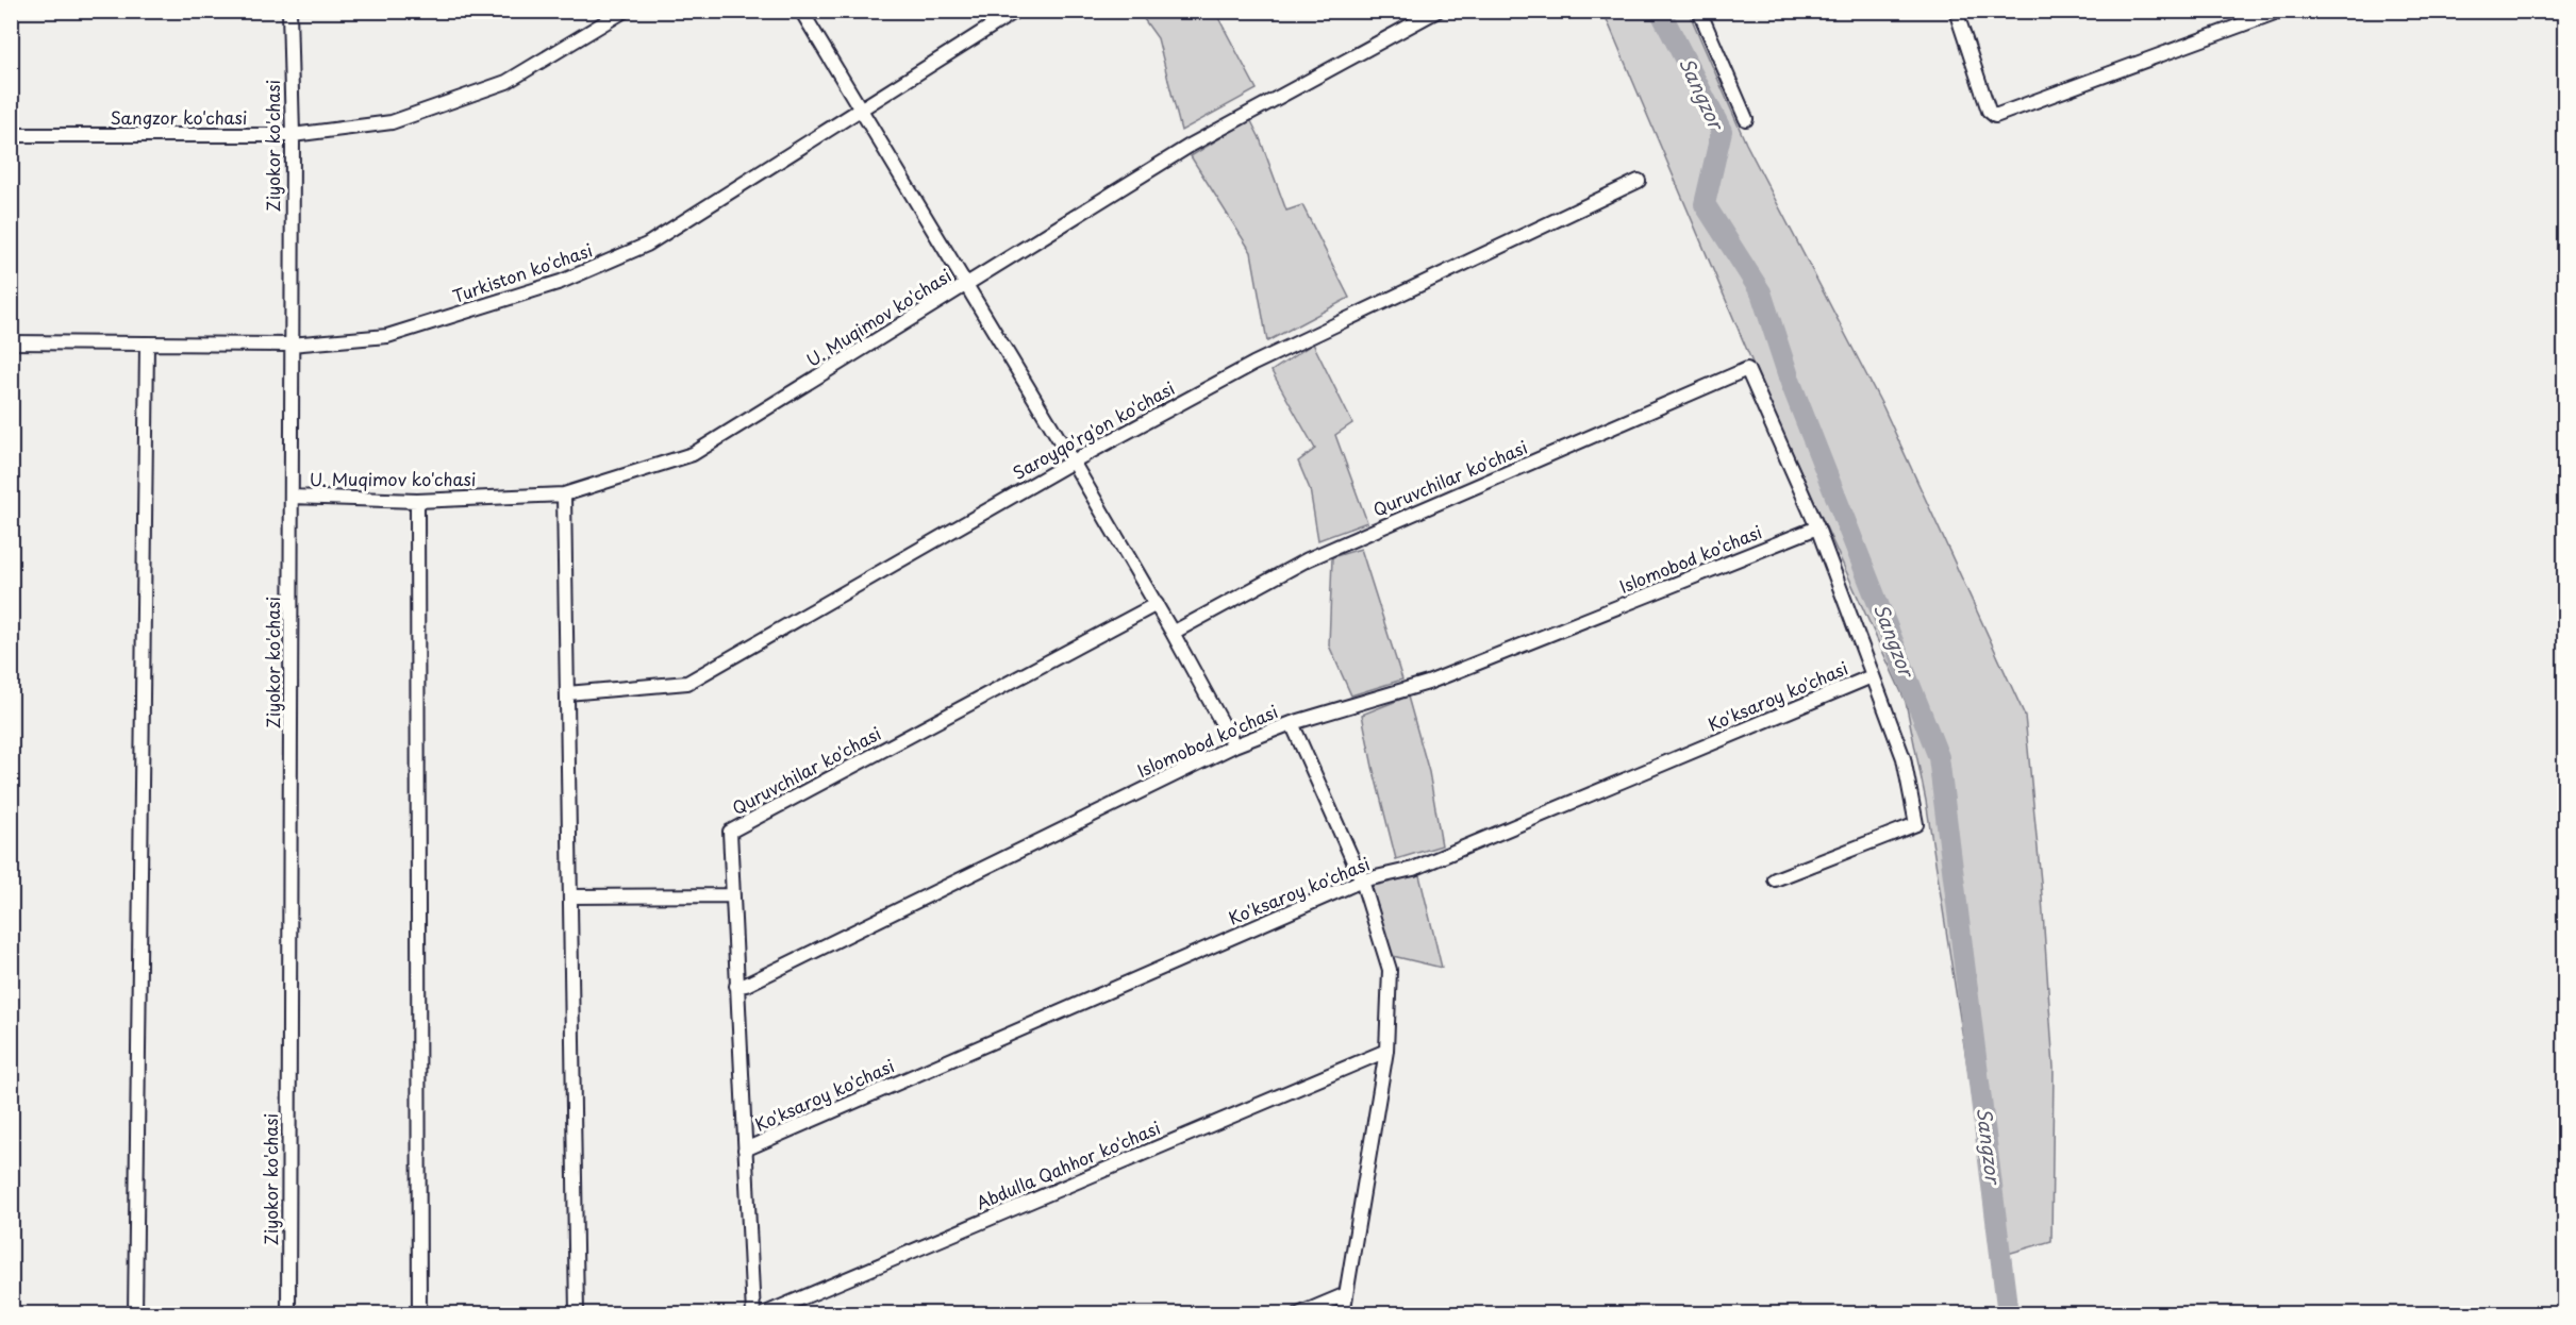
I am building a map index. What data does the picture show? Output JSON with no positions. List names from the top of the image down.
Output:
{
  "streets": {
    "street": [
      "Sangzor ko'chasi",
      "Ziyokor ko'chasi",
      "Turkiston ko'chasi",
      "U. Muqimov ko'chasi",
      "Saroyqo'rg'on ko'chasi",
      "Quruvchilar ko'chasi",
      "Islomobod ko'chasi",
      "Ko'ksaroy ko'chasi",
      "Abdulla Qahhor ko'chasi"
    ]
  },
  "crossings": [
    ["Sangzor ko'chasi", "Ziyokor ko'chasi"],
    ["Ziyokor ko'chasi", "Turkiston ko'chasi"],
    ["Ziyokor ko'chasi", "U. Muqimov ko'chasi"],
    ["Quruvchilar ko'chasi", "Islomobod ko'chasi"],
    ["Quruvchilar ko'chasi", "Ko'ksaroy ko'chasi"]
  ],
  "water": ["Sangzor"]
}
